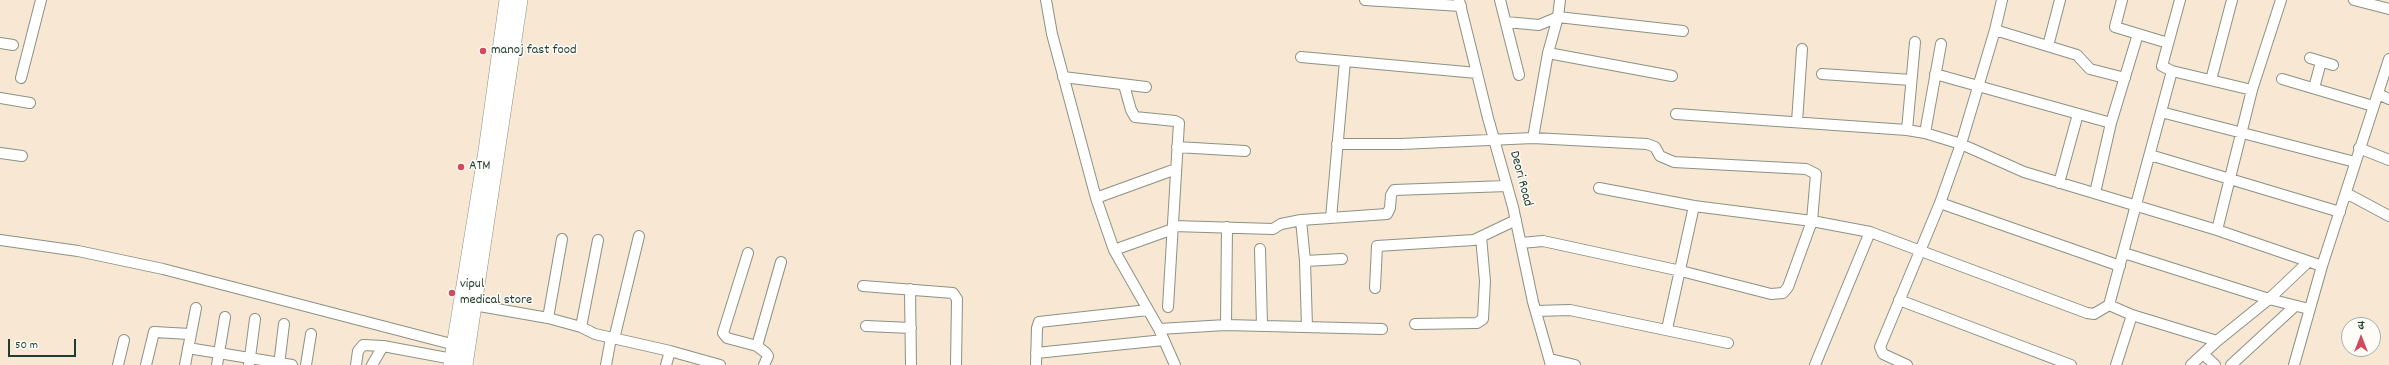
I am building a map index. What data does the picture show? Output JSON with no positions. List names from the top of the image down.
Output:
{
  "streets": {
    "street": ["Deori Road"]
  },
  "places": ["manoj fast food", "ATM", "vipul medical store"],
  "scale_bar": "50 m",
  "north": "top"
}
